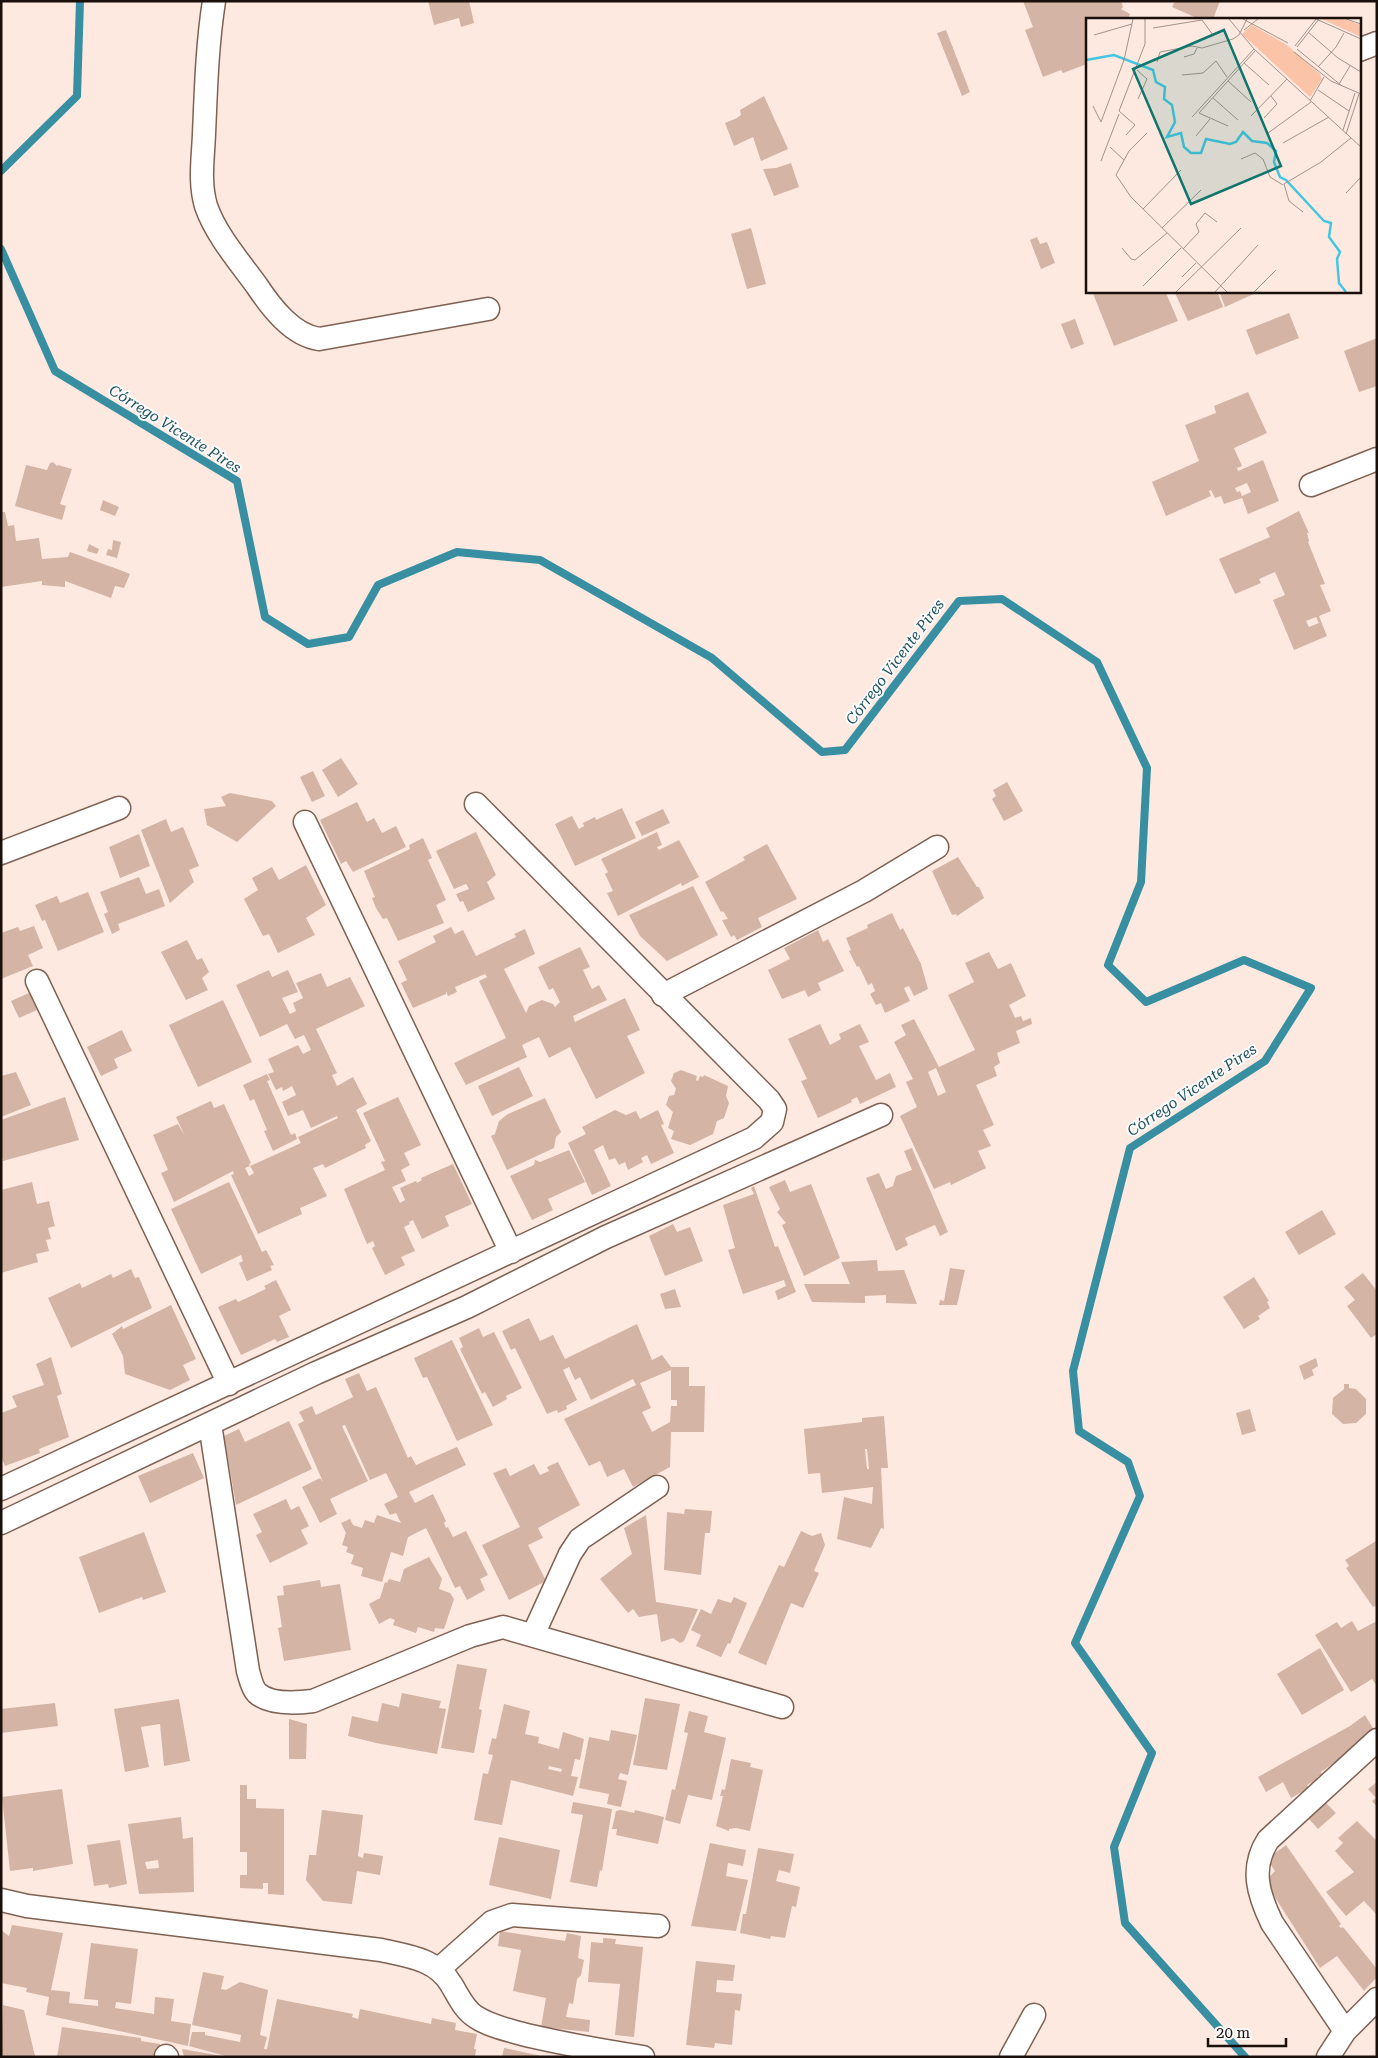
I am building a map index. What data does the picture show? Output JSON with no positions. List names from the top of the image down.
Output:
{
  "water": ["Córrego Vicente Pires"],
  "scale_bar": "20 m"
}
